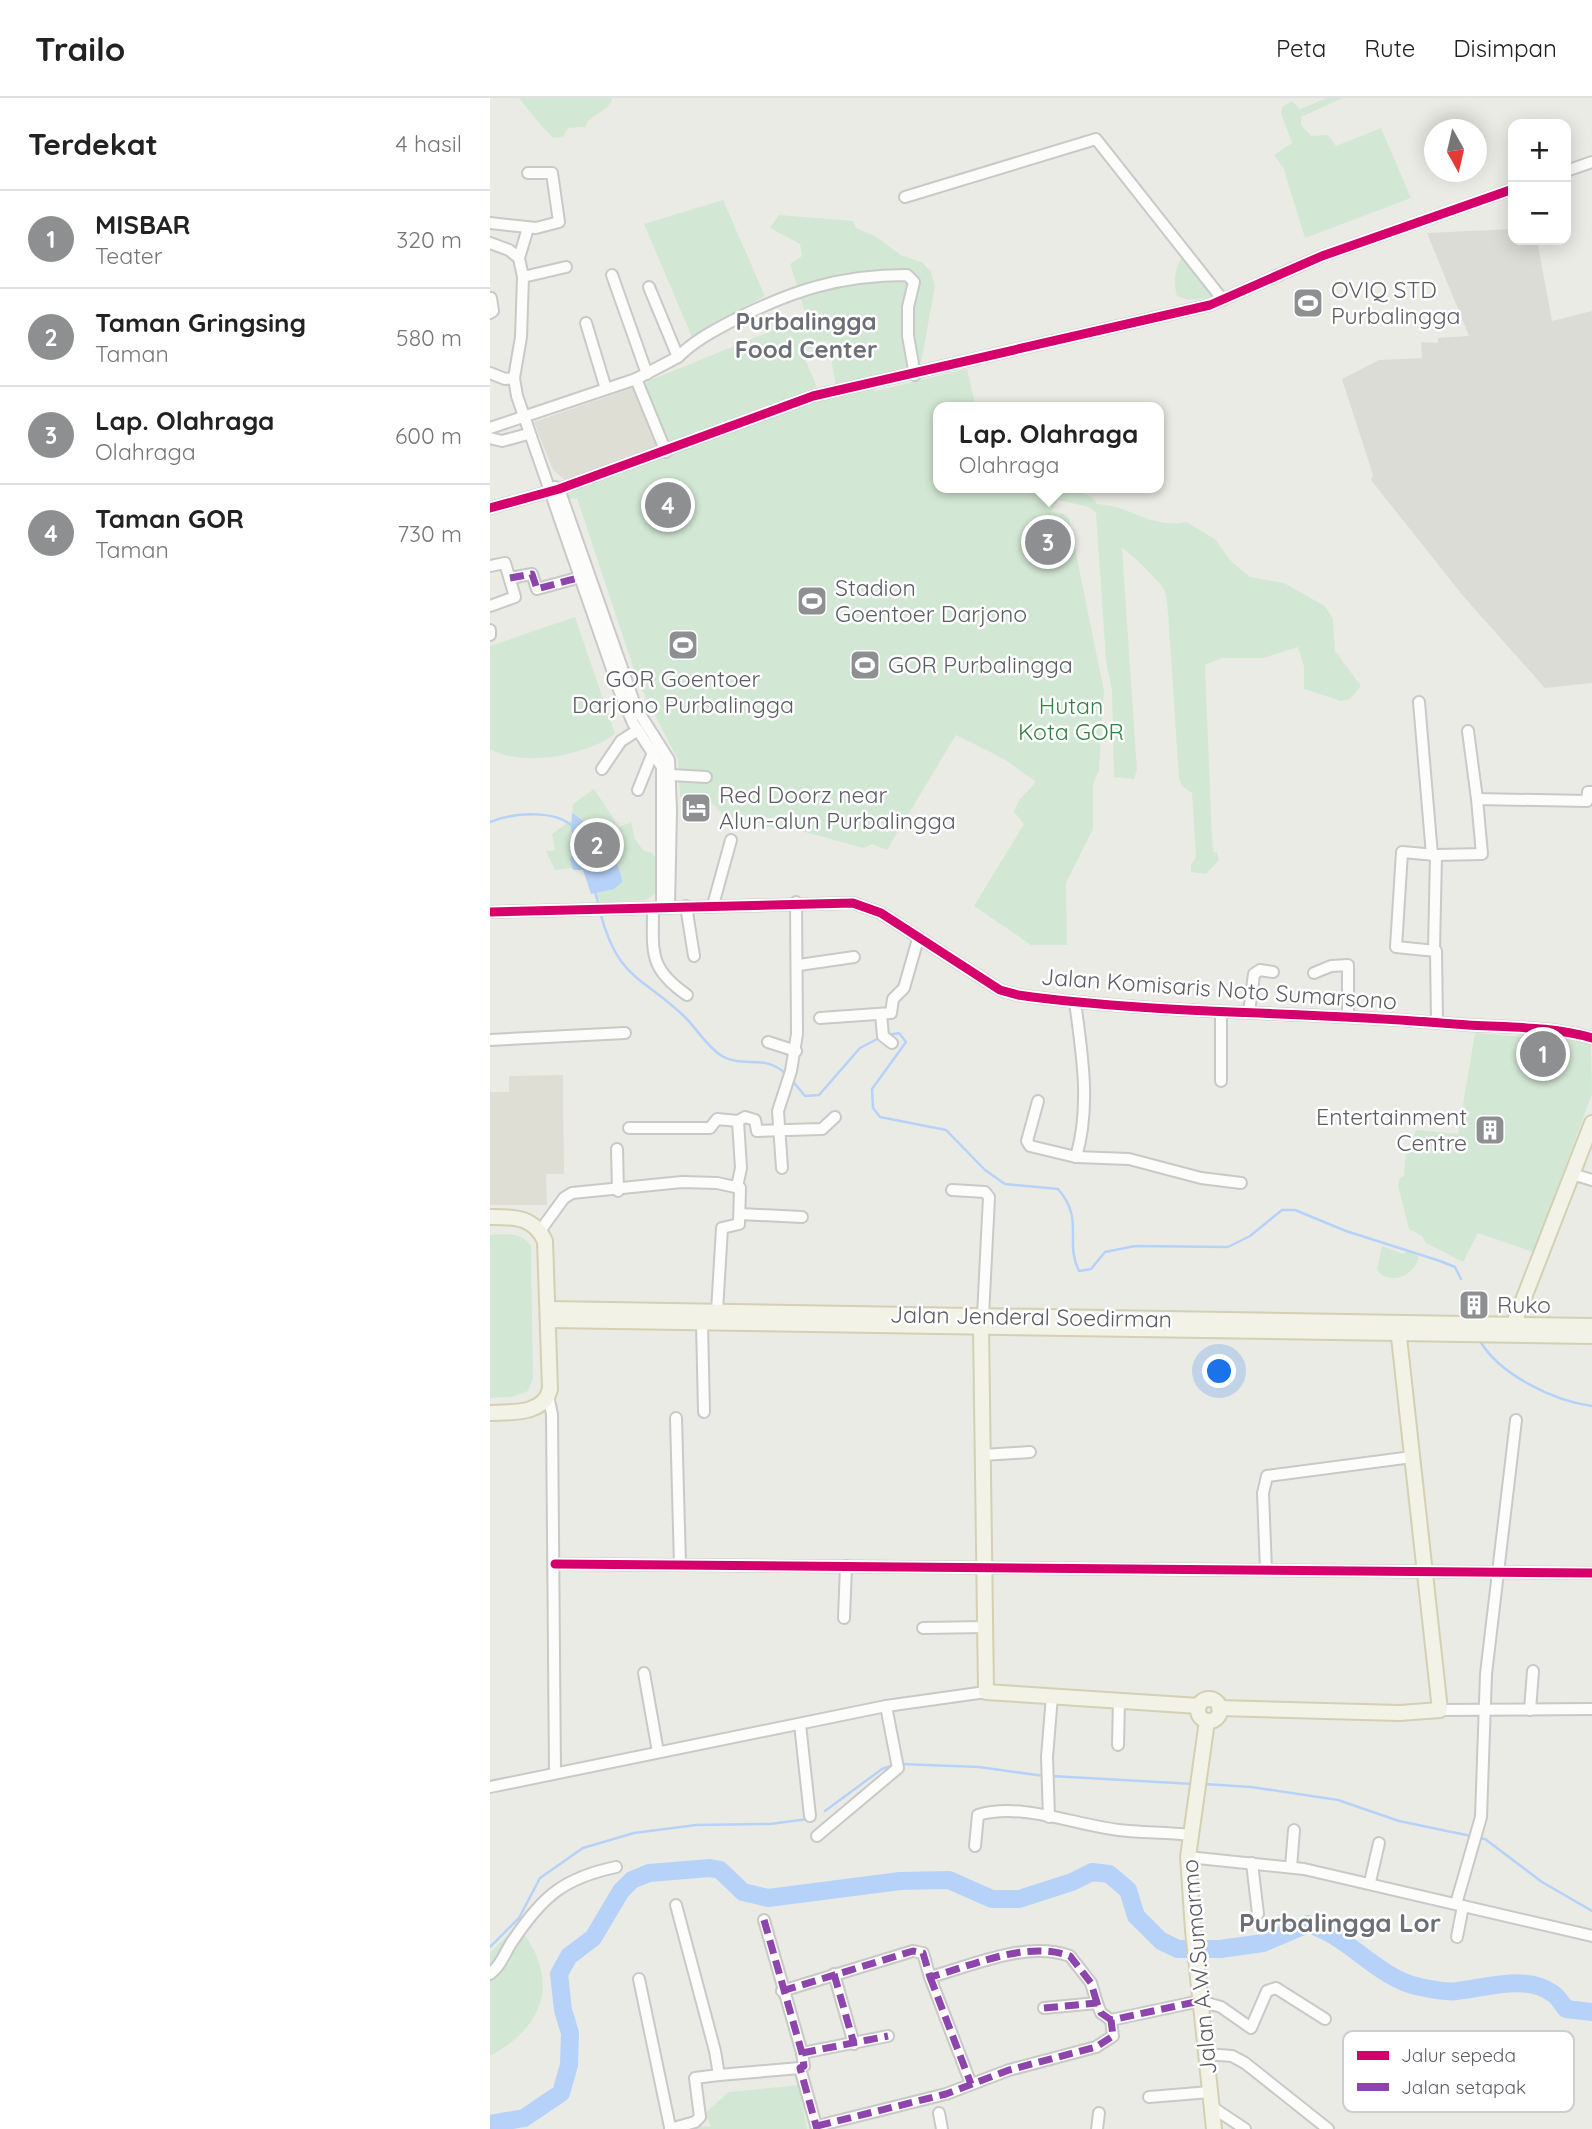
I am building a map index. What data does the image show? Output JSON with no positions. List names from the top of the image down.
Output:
{
  "streets": {
    "main road": ["Jalan Jenderal Soedirman", "Jalan A.W.Sumarmo"],
    "street": ["Jalan Komisaris Noto Sumarsono"]
  },
  "districts": ["Purbalingga Food Center", "Purbalingga Lor"],
  "parks": ["Hutan Kota GOR"],
  "places": {
    "sports": [
      "OVIQ STD Purbalingga",
      "Stadion Goentoer Darjono",
      "GOR Goentoer Darjono Purbalingga",
      "GOR Purbalingga"
    ],
    "hotel": ["Red Doorz near Alun-alun Purbalingga"],
    "building": ["Entertainment Centre", "Ruko"]
  },
  "legend": ["Jalur sepeda", "Jalan setapak"],
  "north": "bottom",
  "page": {
    "header": "Trailo",
    "nav": ["Peta", "Rute", "Disimpan"],
    "heading": ["Terdekat", "4 hasil"],
    "map_buttons": ["+", "−"],
    "list": [
      {
        "mark": "1",
        "name": "MISBAR",
        "note": "Teater",
        "value": "320 m"
      },
      {
        "mark": "2",
        "name": "Taman Gringsing",
        "note": "Taman",
        "value": "580 m"
      },
      {
        "mark": "3",
        "name": "Lap. Olahraga",
        "note": "Olahraga",
        "value": "600 m"
      },
      {
        "mark": "4",
        "name": "Taman GOR",
        "note": "Taman",
        "value": "730 m"
      }
    ],
    "popup": ["Lap. Olahraga", "Olahraga"],
    "pins": [
      "4",
      "3",
      "2",
      "1"
    ]
  }
}
